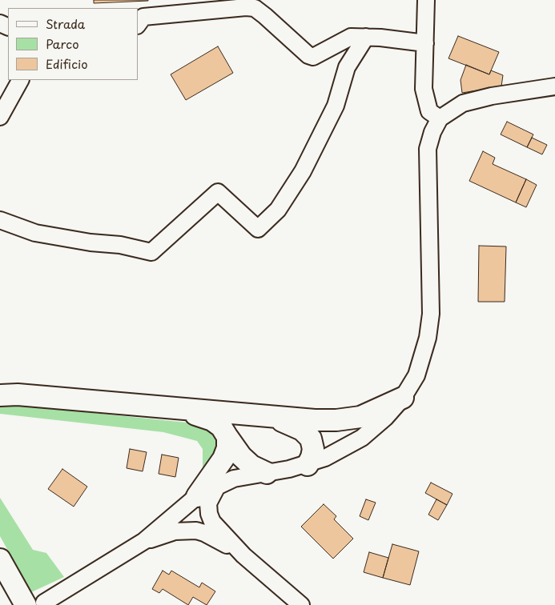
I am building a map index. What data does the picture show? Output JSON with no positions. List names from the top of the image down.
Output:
{
  "legend": ["Strada", "Parco", "Edificio"]
}
